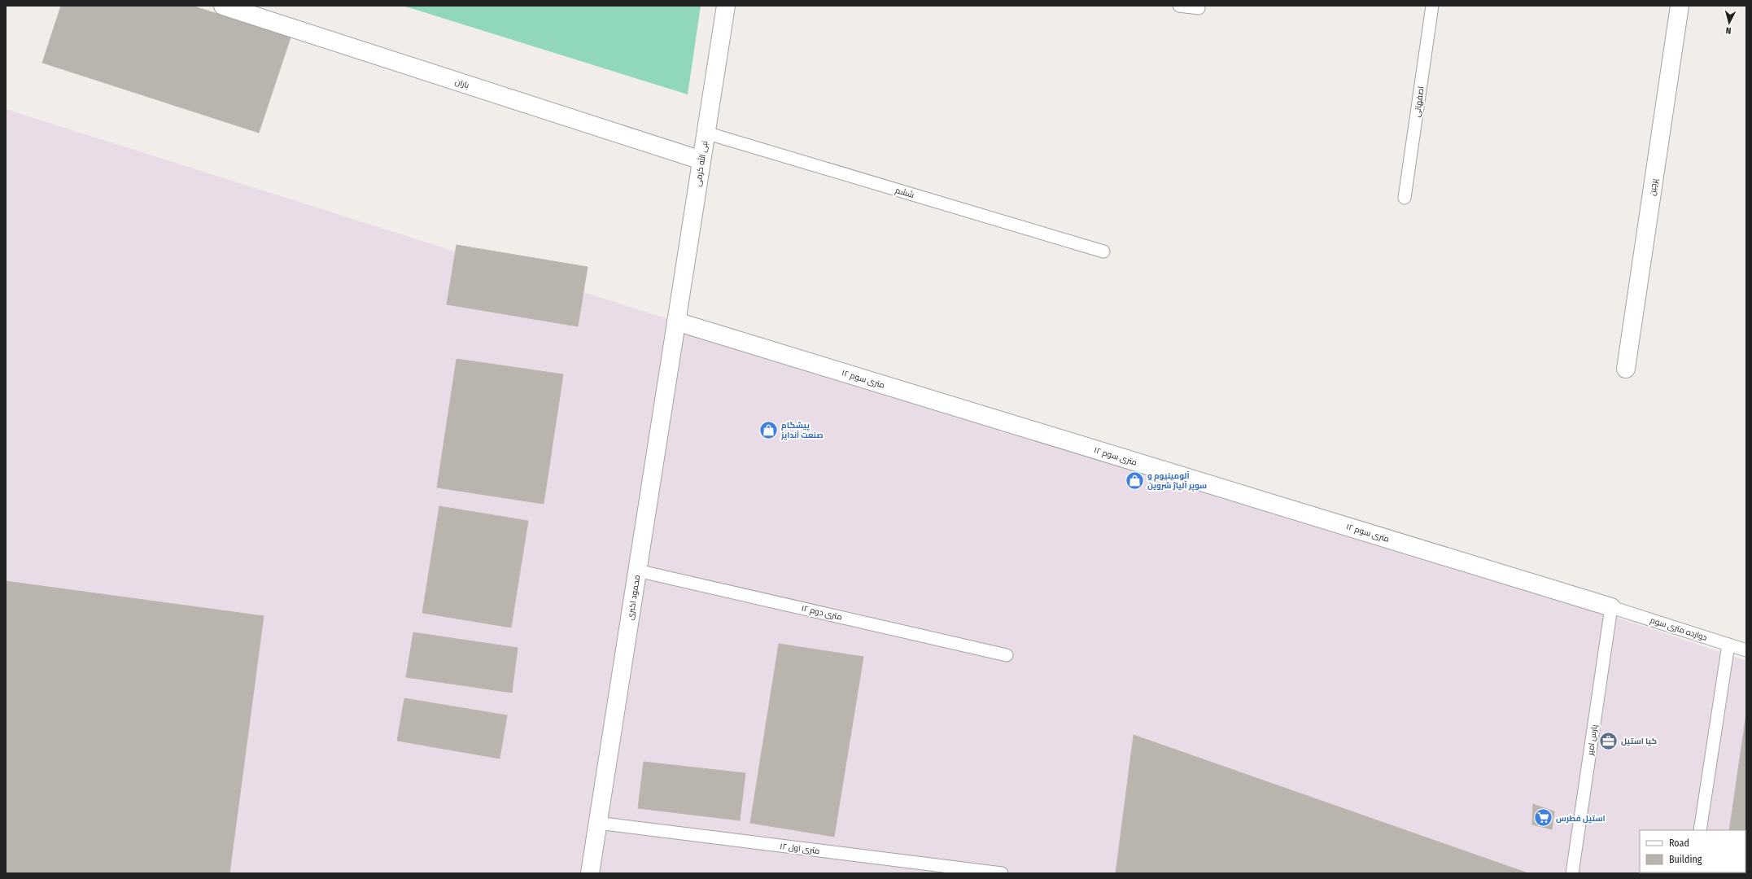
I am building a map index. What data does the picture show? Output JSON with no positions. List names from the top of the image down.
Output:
{
  "streets": {
    "street": [
      "باران",
      "نبی الله کرمی",
      "پرچین",
      "۱۲ متری سوم",
      "محمود اکبری"
    ],
    "lane": [
      "اصفهانی",
      "ششم",
      "۱۲ متری دوم",
      "دوازده متری سوم",
      "پارس امیر",
      "۱۲ متری اول"
    ]
  },
  "crossings": [
    ["باران", "نبی الله کرمی"],
    ["نبی الله کرمی", "ششم"],
    ["نبی الله کرمی", "۱۲ متری سوم"],
    ["نبی الله کرمی", "محمود اکبری"],
    ["۱۲ متری سوم", "محمود اکبری"],
    ["۱۲ متری سوم", "دوازده متری سوم"],
    ["۱۲ متری سوم", "پارس امیر"],
    ["محمود اکبری", "۱۲ متری دوم"],
    ["محمود اکبری", "۱۲ متری اول"],
    ["دوازده متری سوم", "پارس امیر"]
  ],
  "places": {
    "shop": ["پیشگام صنعت آندایز", "آلومینیوم و سوپر آلیاژ شروین"],
    "office": ["کیا استیل"],
    "supermarket": ["استیل فطرس"]
  },
  "legend": ["Road", "Building"],
  "north": "bottom"
}
